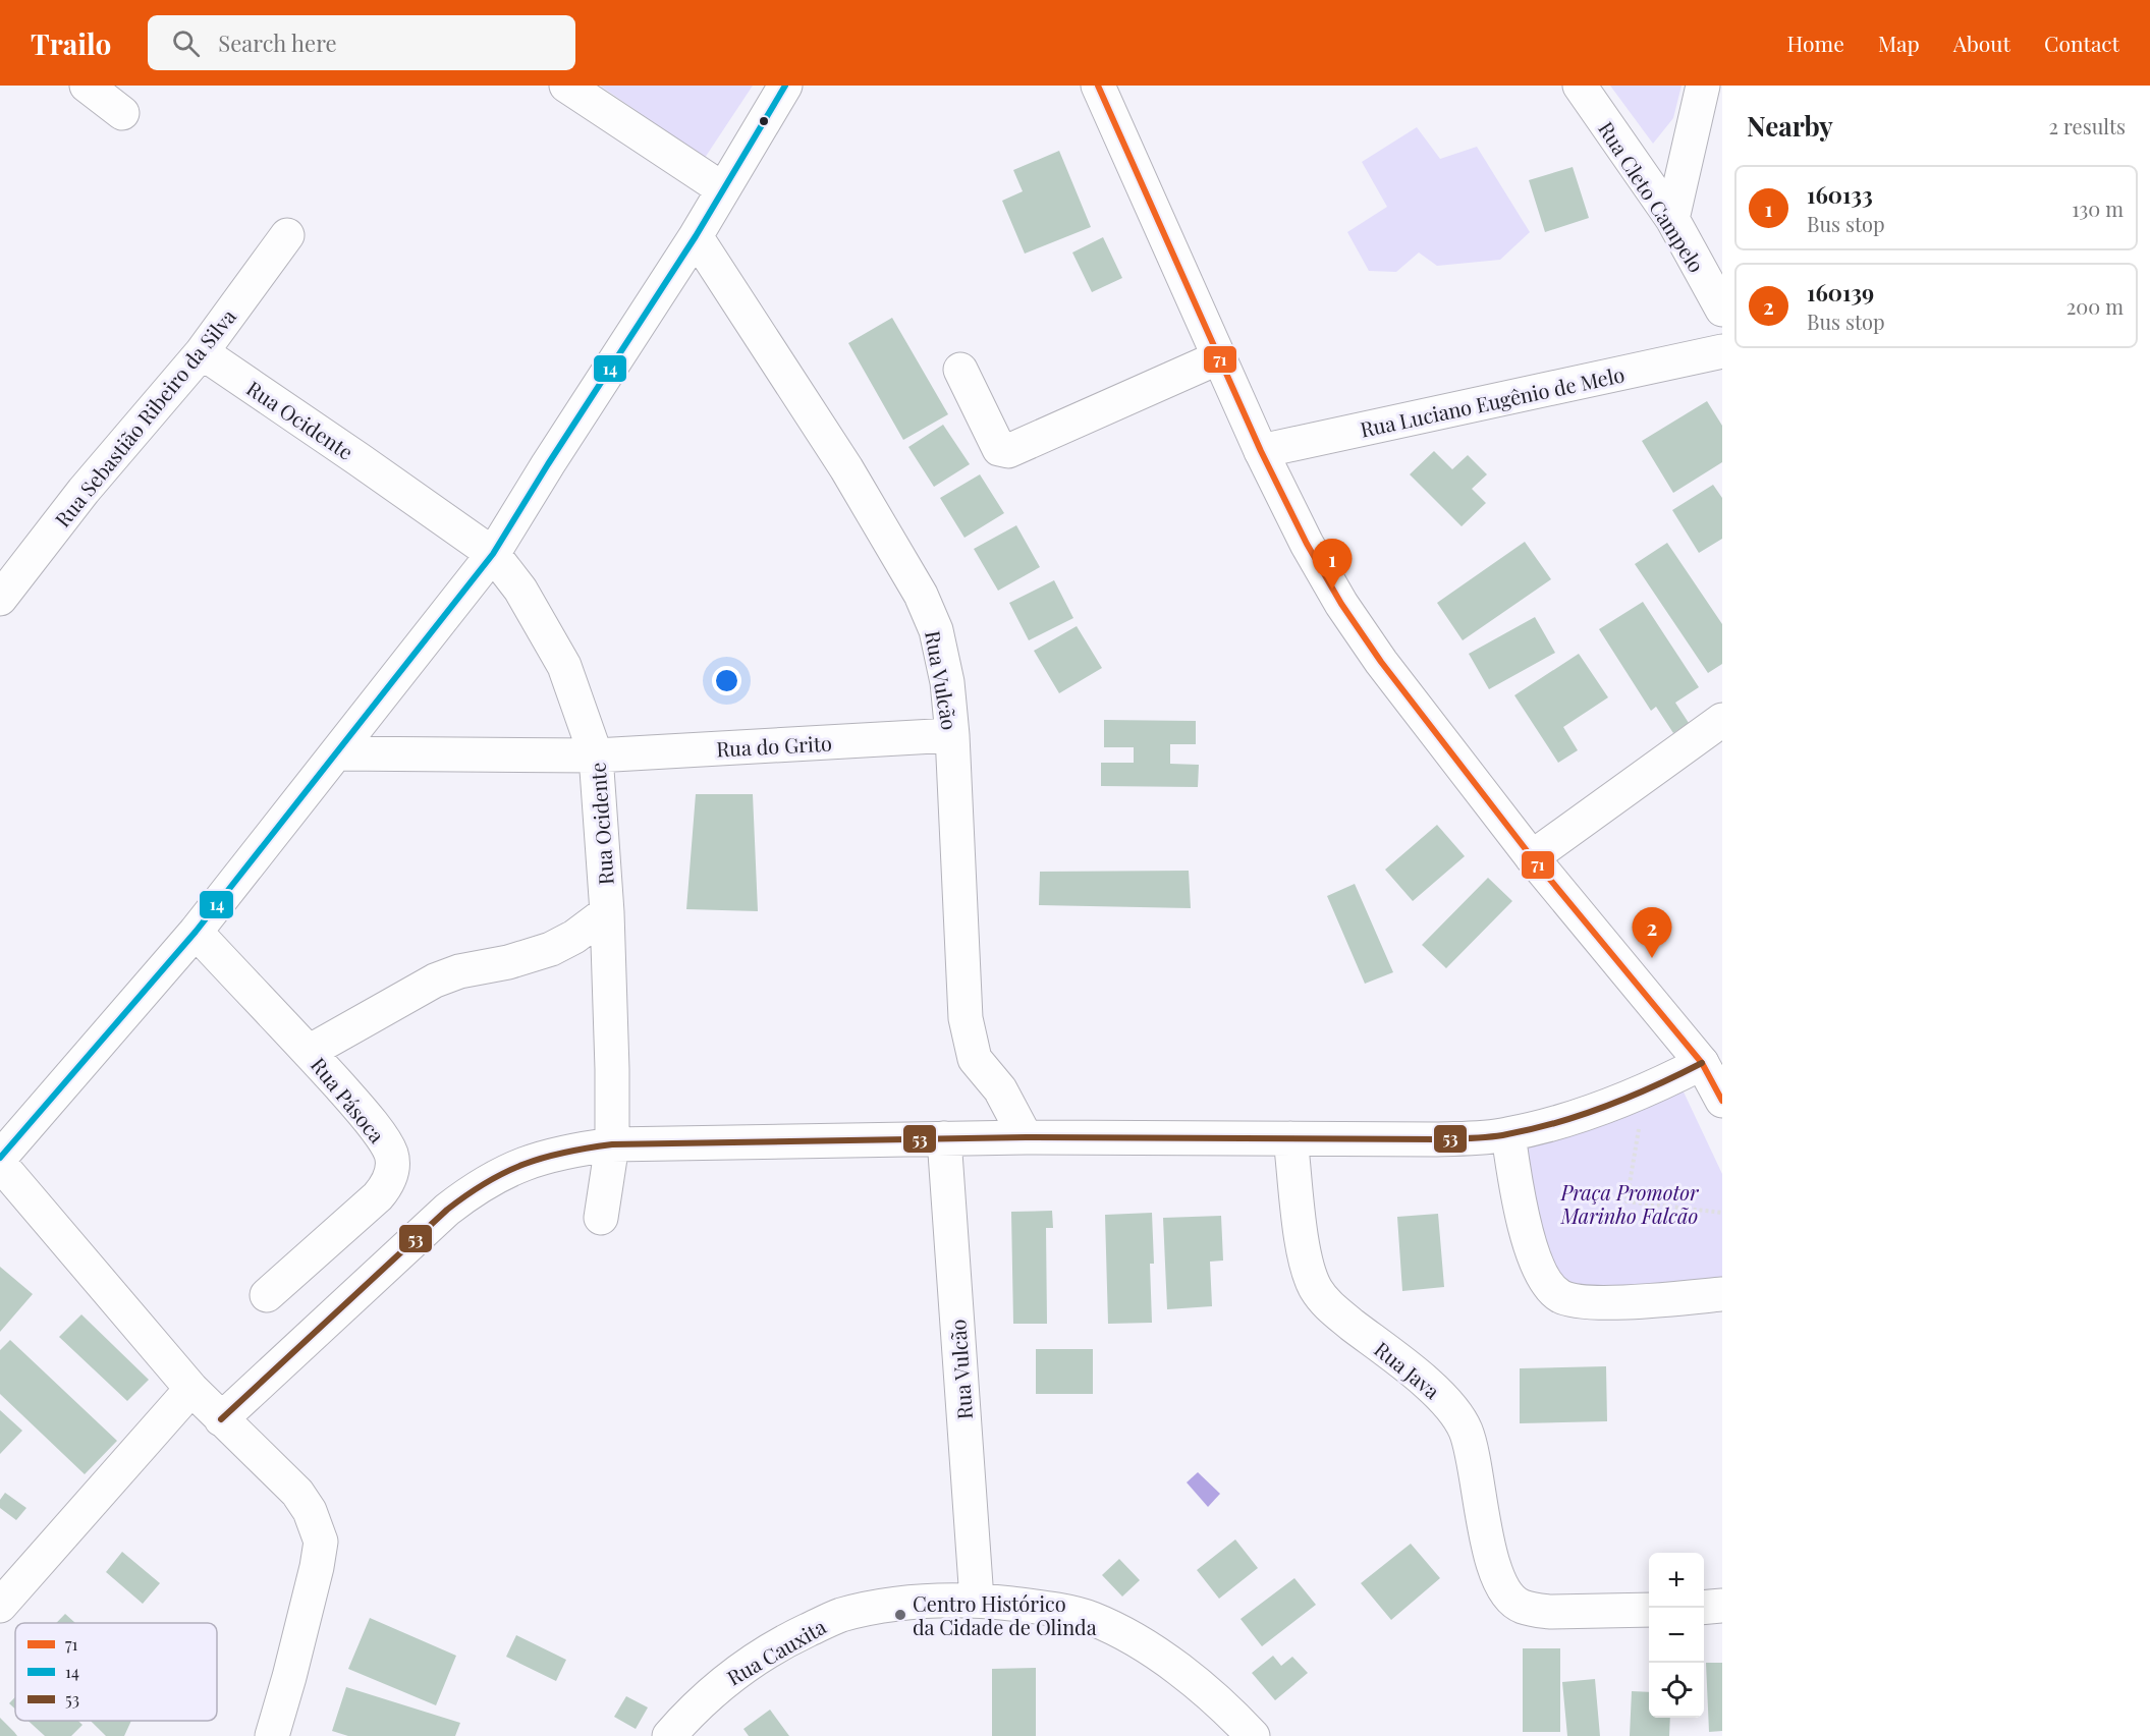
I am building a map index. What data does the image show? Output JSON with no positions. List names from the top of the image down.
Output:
{
  "streets": {
    "street": [
      "Rua Cleto Campelo",
      "Rua Luciano Eugênio de Melo",
      "Rua Sebastião Ribeiro da Silva",
      "Rua Ocidente",
      "Rua Vulcão",
      "Rua do Grito",
      "Rua Pásoca",
      "Rua Java",
      "Rua Cauxita"
    ]
  },
  "crossings": [
    ["Rua Sebastião Ribeiro da Silva", "Rua Ocidente"],
    ["Rua Ocidente", "Rua do Grito"],
    ["Rua Vulcão", "Rua do Grito"],
    ["Rua Vulcão", "Rua Cauxita"]
  ],
  "parks": ["Praça Promotor Marinho Falcão"],
  "places": ["Centro Histórico da Cidade de Olinda"],
  "lines": ["transit line 71", "transit line 14", "transit line 53"],
  "legend": ["71", "14", "53"],
  "page": {
    "header": "Trailo",
    "search": "Search here",
    "nav": [
      "Home",
      "Map",
      "About",
      "Contact"
    ],
    "heading": ["Nearby", "2 results"],
    "list": [
      {
        "mark": "1",
        "name": "160133",
        "note": "Bus stop",
        "value": "130 m"
      },
      {
        "mark": "2",
        "name": "160139",
        "note": "Bus stop",
        "value": "200 m"
      }
    ],
    "pins": ["1", "2"],
    "map_buttons": ["+", "−"]
  }
}
